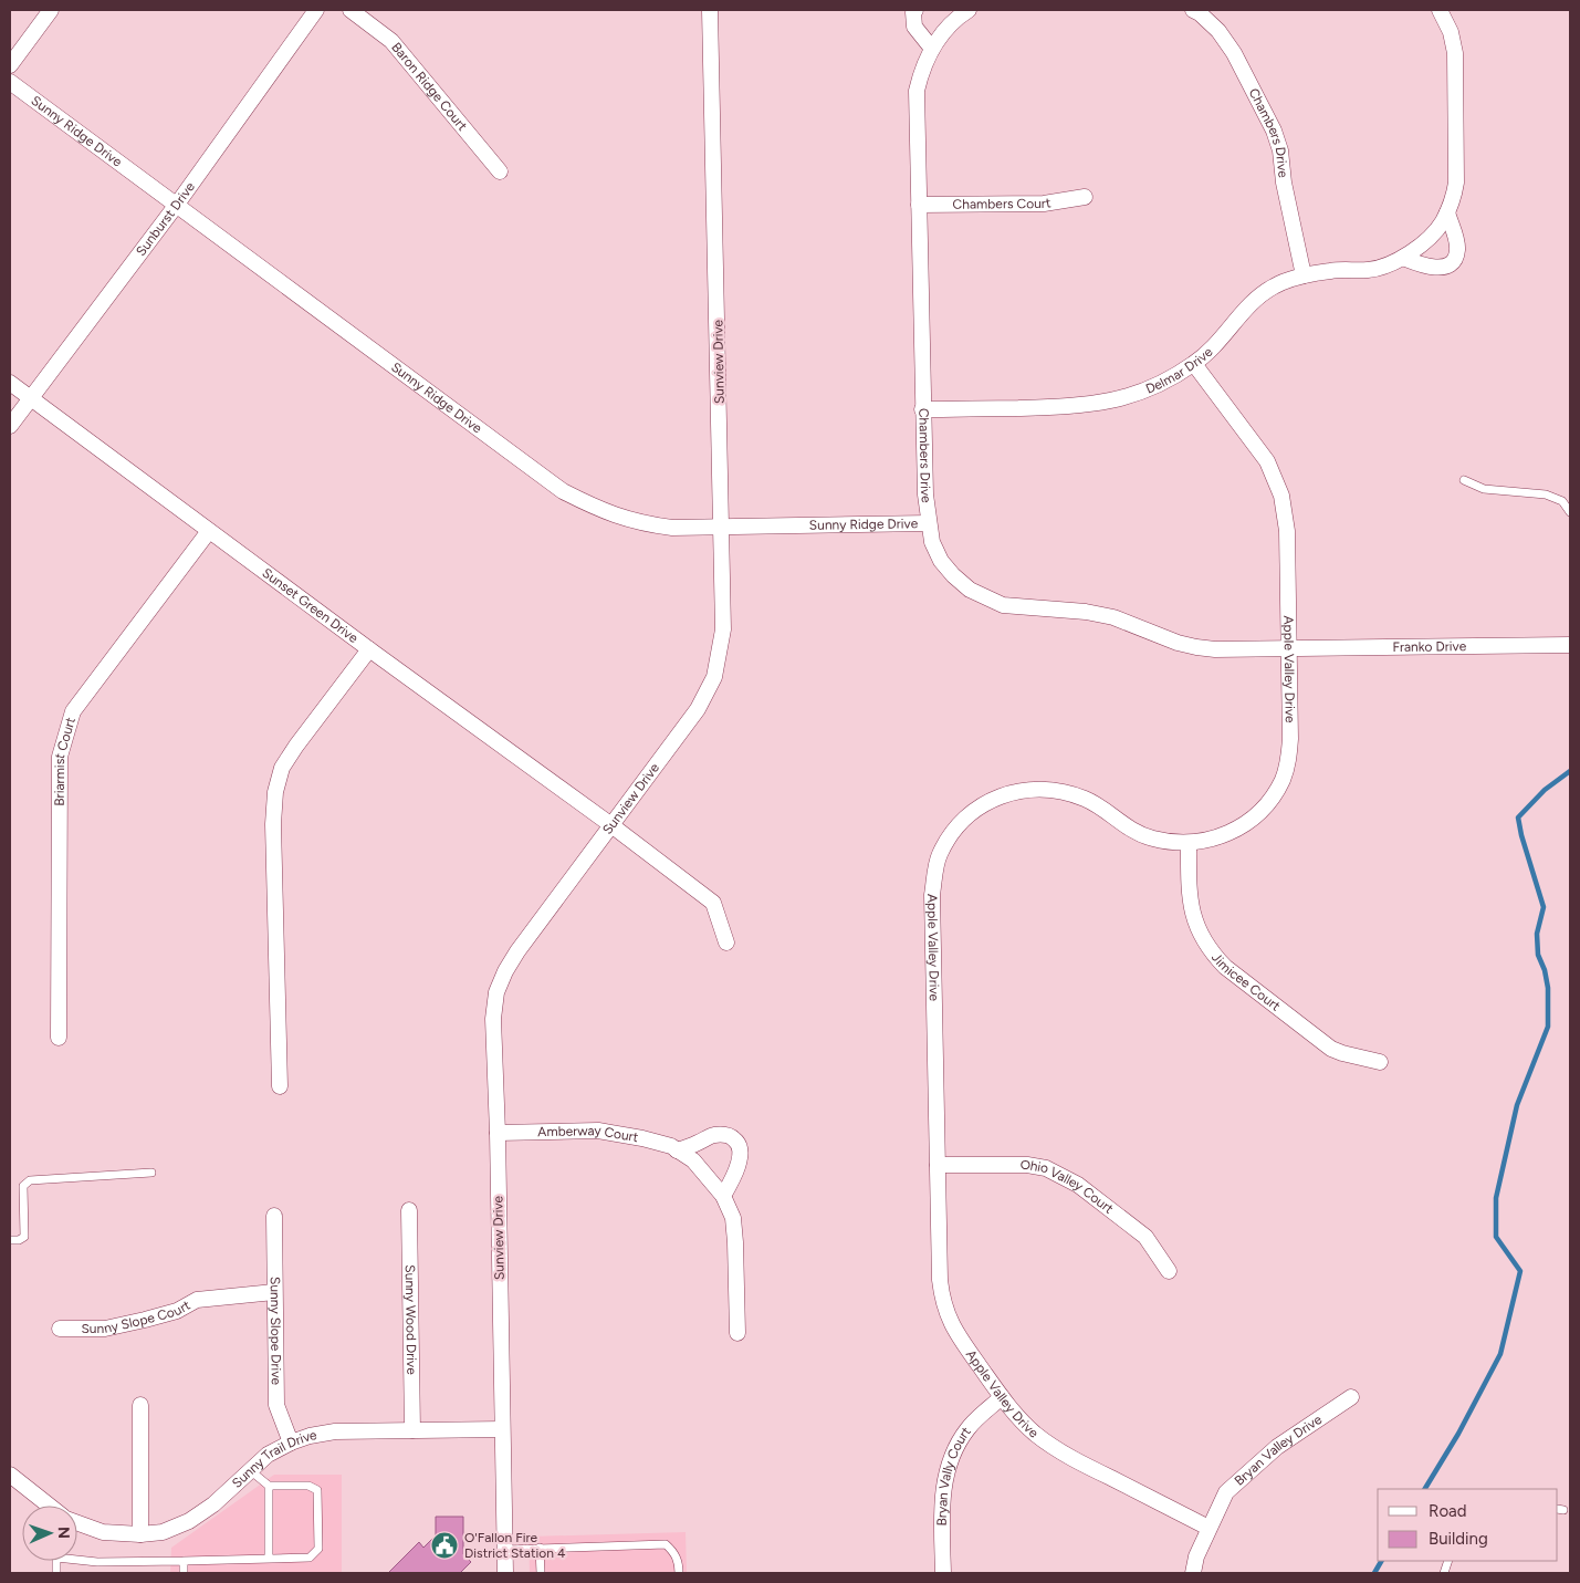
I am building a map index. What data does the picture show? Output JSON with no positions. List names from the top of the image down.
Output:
{
  "streets": {
    "street": [
      "Baron Ridge Court",
      "Sunny Ridge Drive",
      "Chambers Drive",
      "Chambers Court",
      "Sunburst Drive",
      "Sunview Drive",
      "Delmar Drive",
      "Sunset Green Drive",
      "Franko Drive",
      "Apple Valley Drive",
      "Briarmist Court",
      "Jimicee Court",
      "Amberway Court",
      "Ohio Valley Court",
      "Sunny Slope Court",
      "Sunny Wood Drive",
      "Sunny Slope Drive",
      "Bryan Valley Drive",
      "Sunny Trail Drive",
      "Bryan Vally Court"
    ]
  },
  "crossings": [
    ["Sunny Ridge Drive", "Chambers Drive"],
    ["Sunny Ridge Drive", "Sunburst Drive"],
    ["Sunny Ridge Drive", "Sunview Drive"],
    ["Chambers Drive", "Chambers Court"],
    ["Chambers Drive", "Delmar Drive"],
    ["Chambers Drive", "Franko Drive"],
    ["Chambers Drive", "Apple Valley Drive"],
    ["Sunburst Drive", "Sunset Green Drive"],
    ["Sunview Drive", "Sunset Green Drive"],
    ["Sunview Drive", "Amberway Court"],
    ["Sunview Drive", "Sunny Trail Drive"],
    ["Delmar Drive", "Apple Valley Drive"],
    ["Sunset Green Drive", "Briarmist Court"],
    ["Franko Drive", "Apple Valley Drive"],
    ["Apple Valley Drive", "Jimicee Court"],
    ["Apple Valley Drive", "Ohio Valley Court"],
    ["Apple Valley Drive", "Bryan Valley Drive"],
    ["Apple Valley Drive", "Bryan Vally Court"],
    ["Sunny Slope Court", "Sunny Slope Drive"],
    ["Sunny Wood Drive", "Sunny Trail Drive"],
    ["Sunny Slope Drive", "Sunny Trail Drive"]
  ],
  "places": {
    "public building": ["O'Fallon Fire District Station 4"]
  },
  "legend": ["Road", "Building"],
  "north": "right"
}
